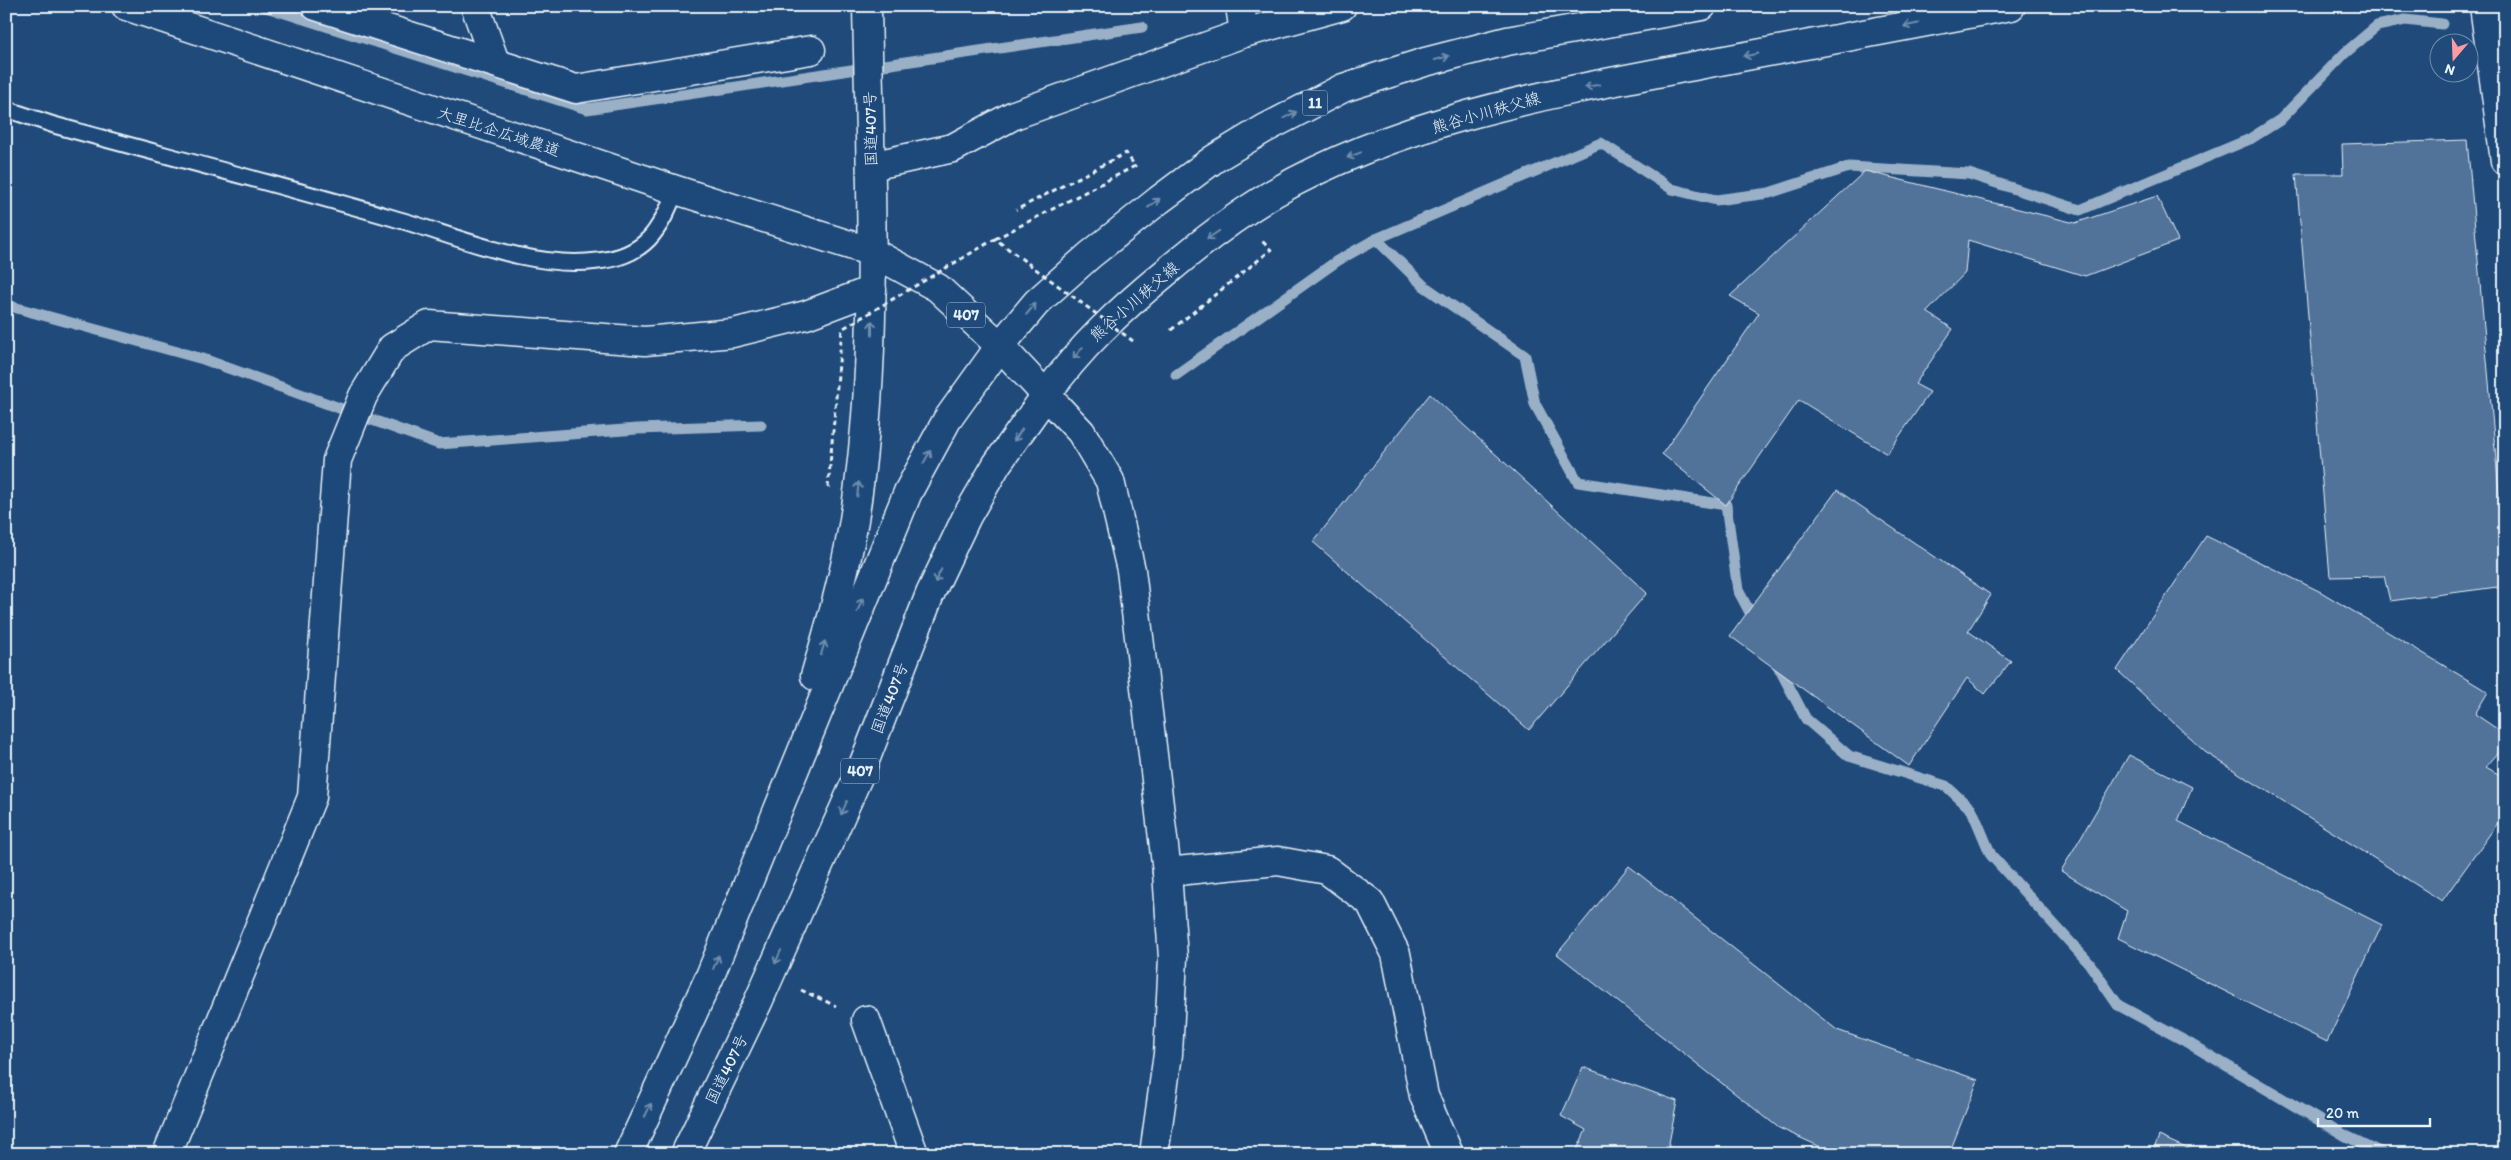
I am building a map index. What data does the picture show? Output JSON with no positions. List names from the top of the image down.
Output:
{
  "streets": {
    "main road": [
      "11",
      "熊谷小川秩父線",
      "国道407号",
      "大里比企広域農道",
      "407"
    ]
  },
  "crossings": [
    ["11", "国道407号"],
    ["11", "407"],
    ["熊谷小川秩父線", "国道407号"],
    ["熊谷小川秩父線", "407"],
    ["国道407号", "大里比企広域農道"],
    ["国道407号", "407"],
    ["大里比企広域農道", "407"]
  ],
  "scale_bar": "20 m",
  "north": "bottom"
}
